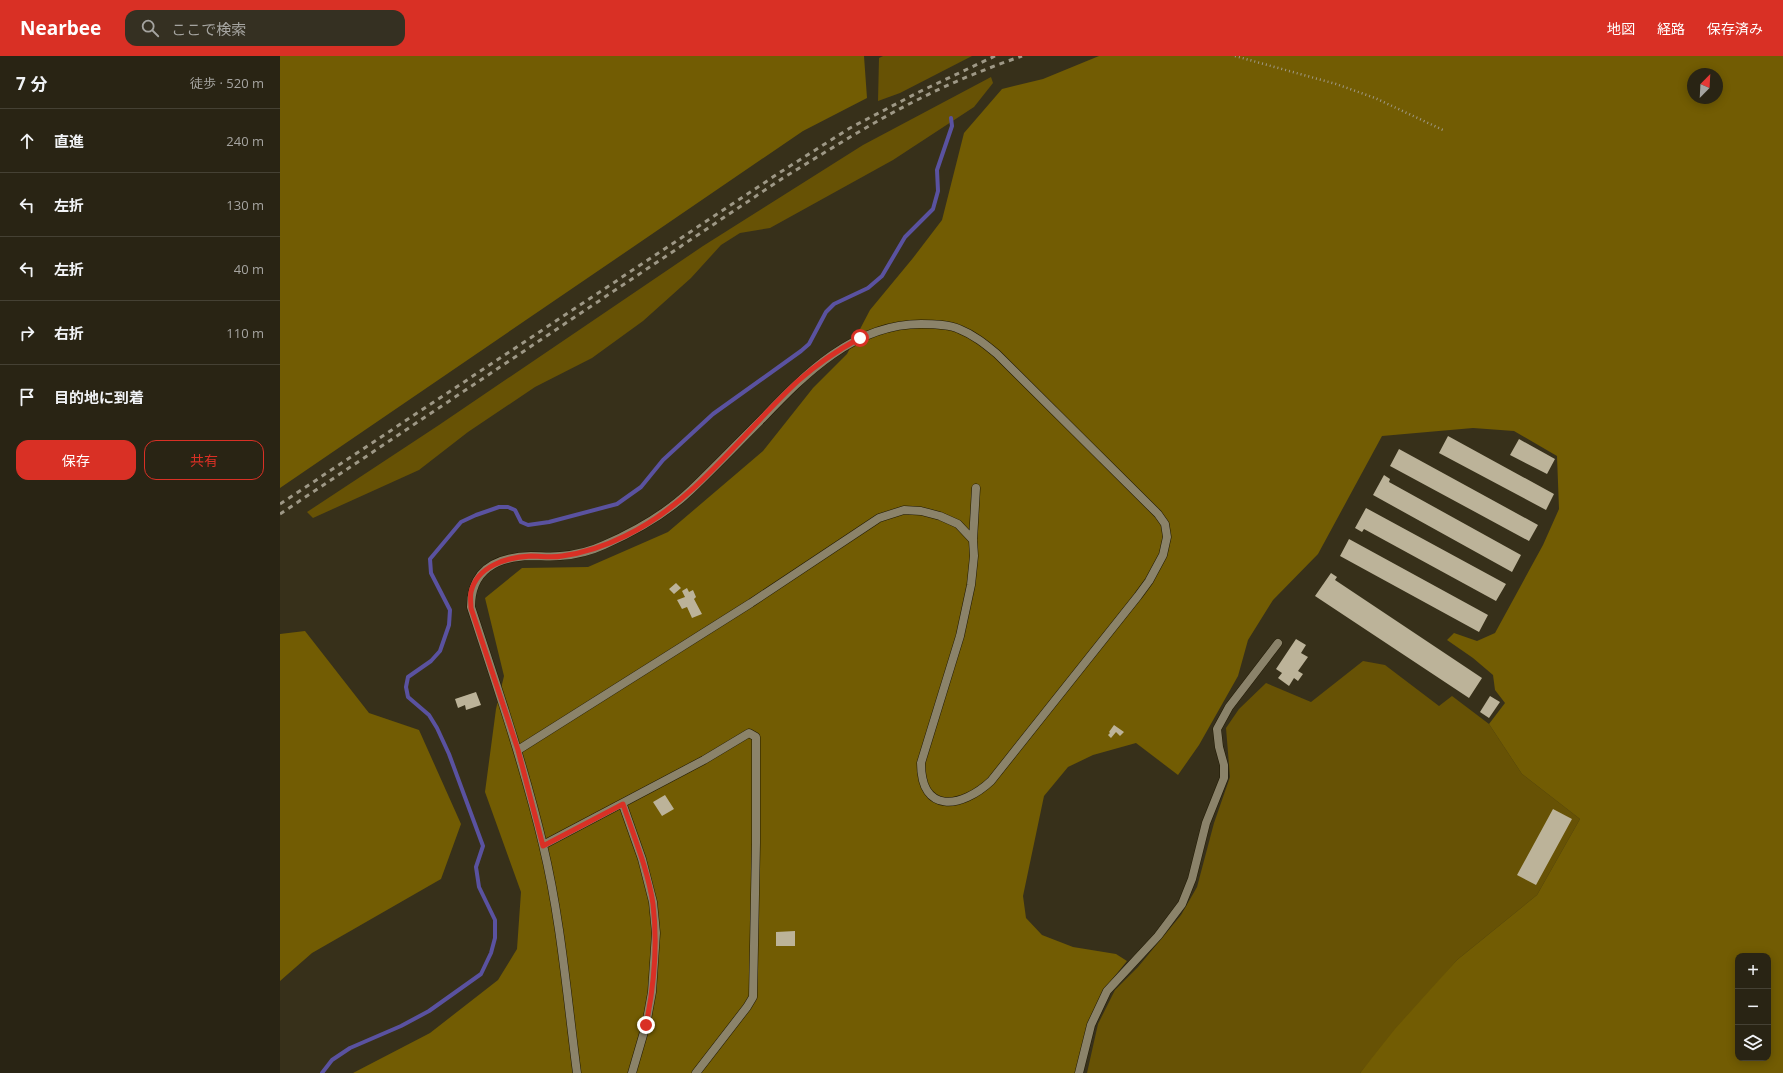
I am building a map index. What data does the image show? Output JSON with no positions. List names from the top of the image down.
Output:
{
  "north": "top right",
  "page": {
    "header": "Nearbee",
    "search": "ここで検索",
    "nav": ["地図", "経路", "保存済み"],
    "heading": ["7 分", "徒歩 · 520 m"],
    "list": [
      ["直進", "240 m"],
      ["左折", "130 m"],
      ["左折", "40 m"],
      ["右折", "110 m"],
      "目的地に到着"
    ],
    "buttons": ["保存", "共有"],
    "map_buttons": ["+", "−"]
  }
}
